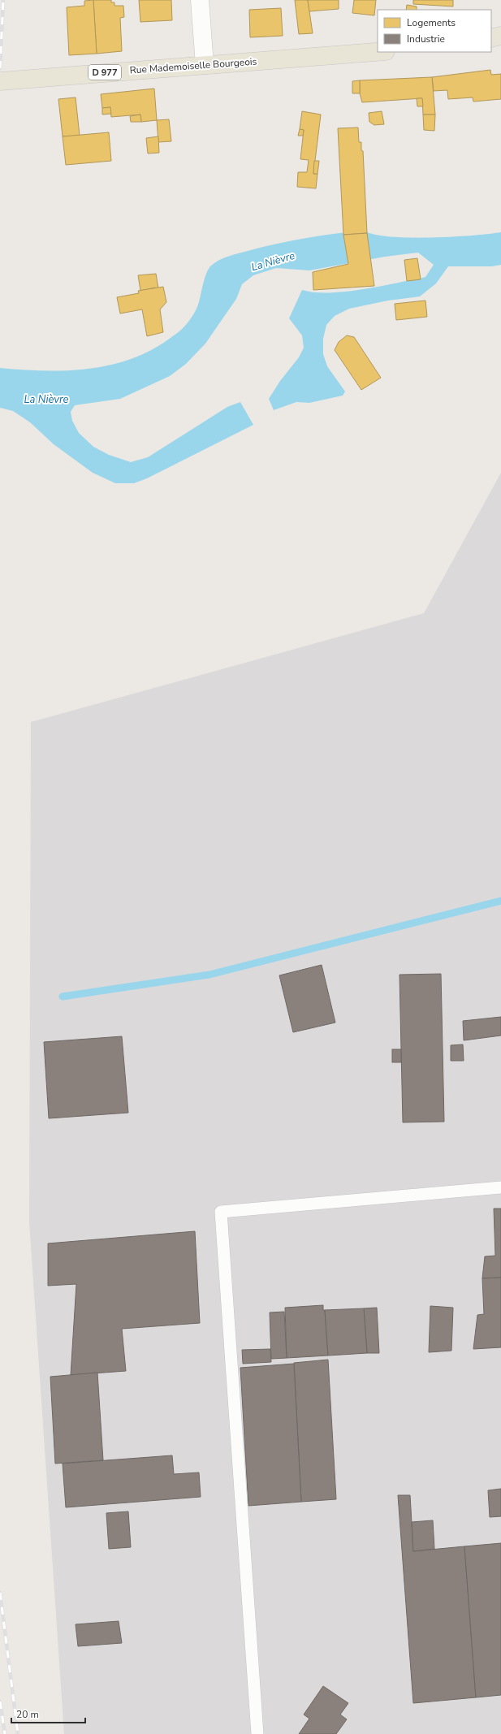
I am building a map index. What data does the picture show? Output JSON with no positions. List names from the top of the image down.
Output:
{
  "streets": {
    "main road": ["Rue Mademoiselle Bourgeois", "D 977"]
  },
  "water": ["La Nièvre"],
  "legend": ["Logements", "Industrie"],
  "scale_bar": "20 m"
}
